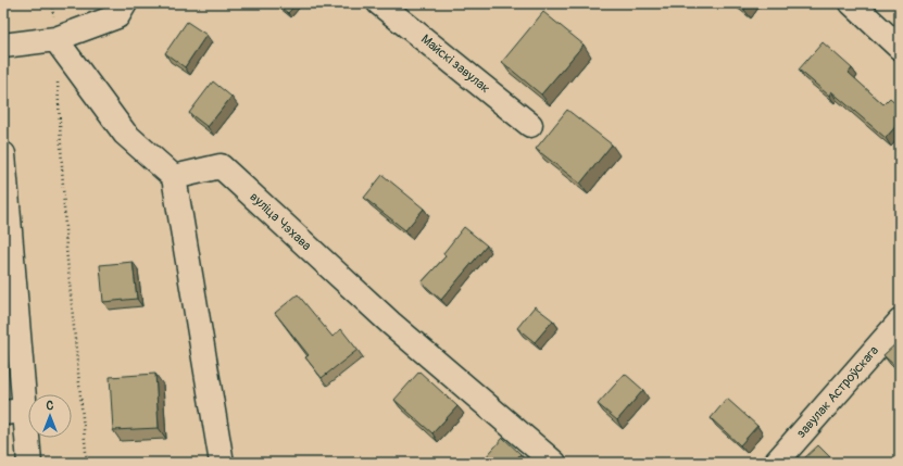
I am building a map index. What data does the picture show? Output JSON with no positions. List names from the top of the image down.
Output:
{
  "streets": {
    "street": ["Майскі завулак", "вуліца Чэхава", "завулак Астроўскага"]
  },
  "north": "top"
}
